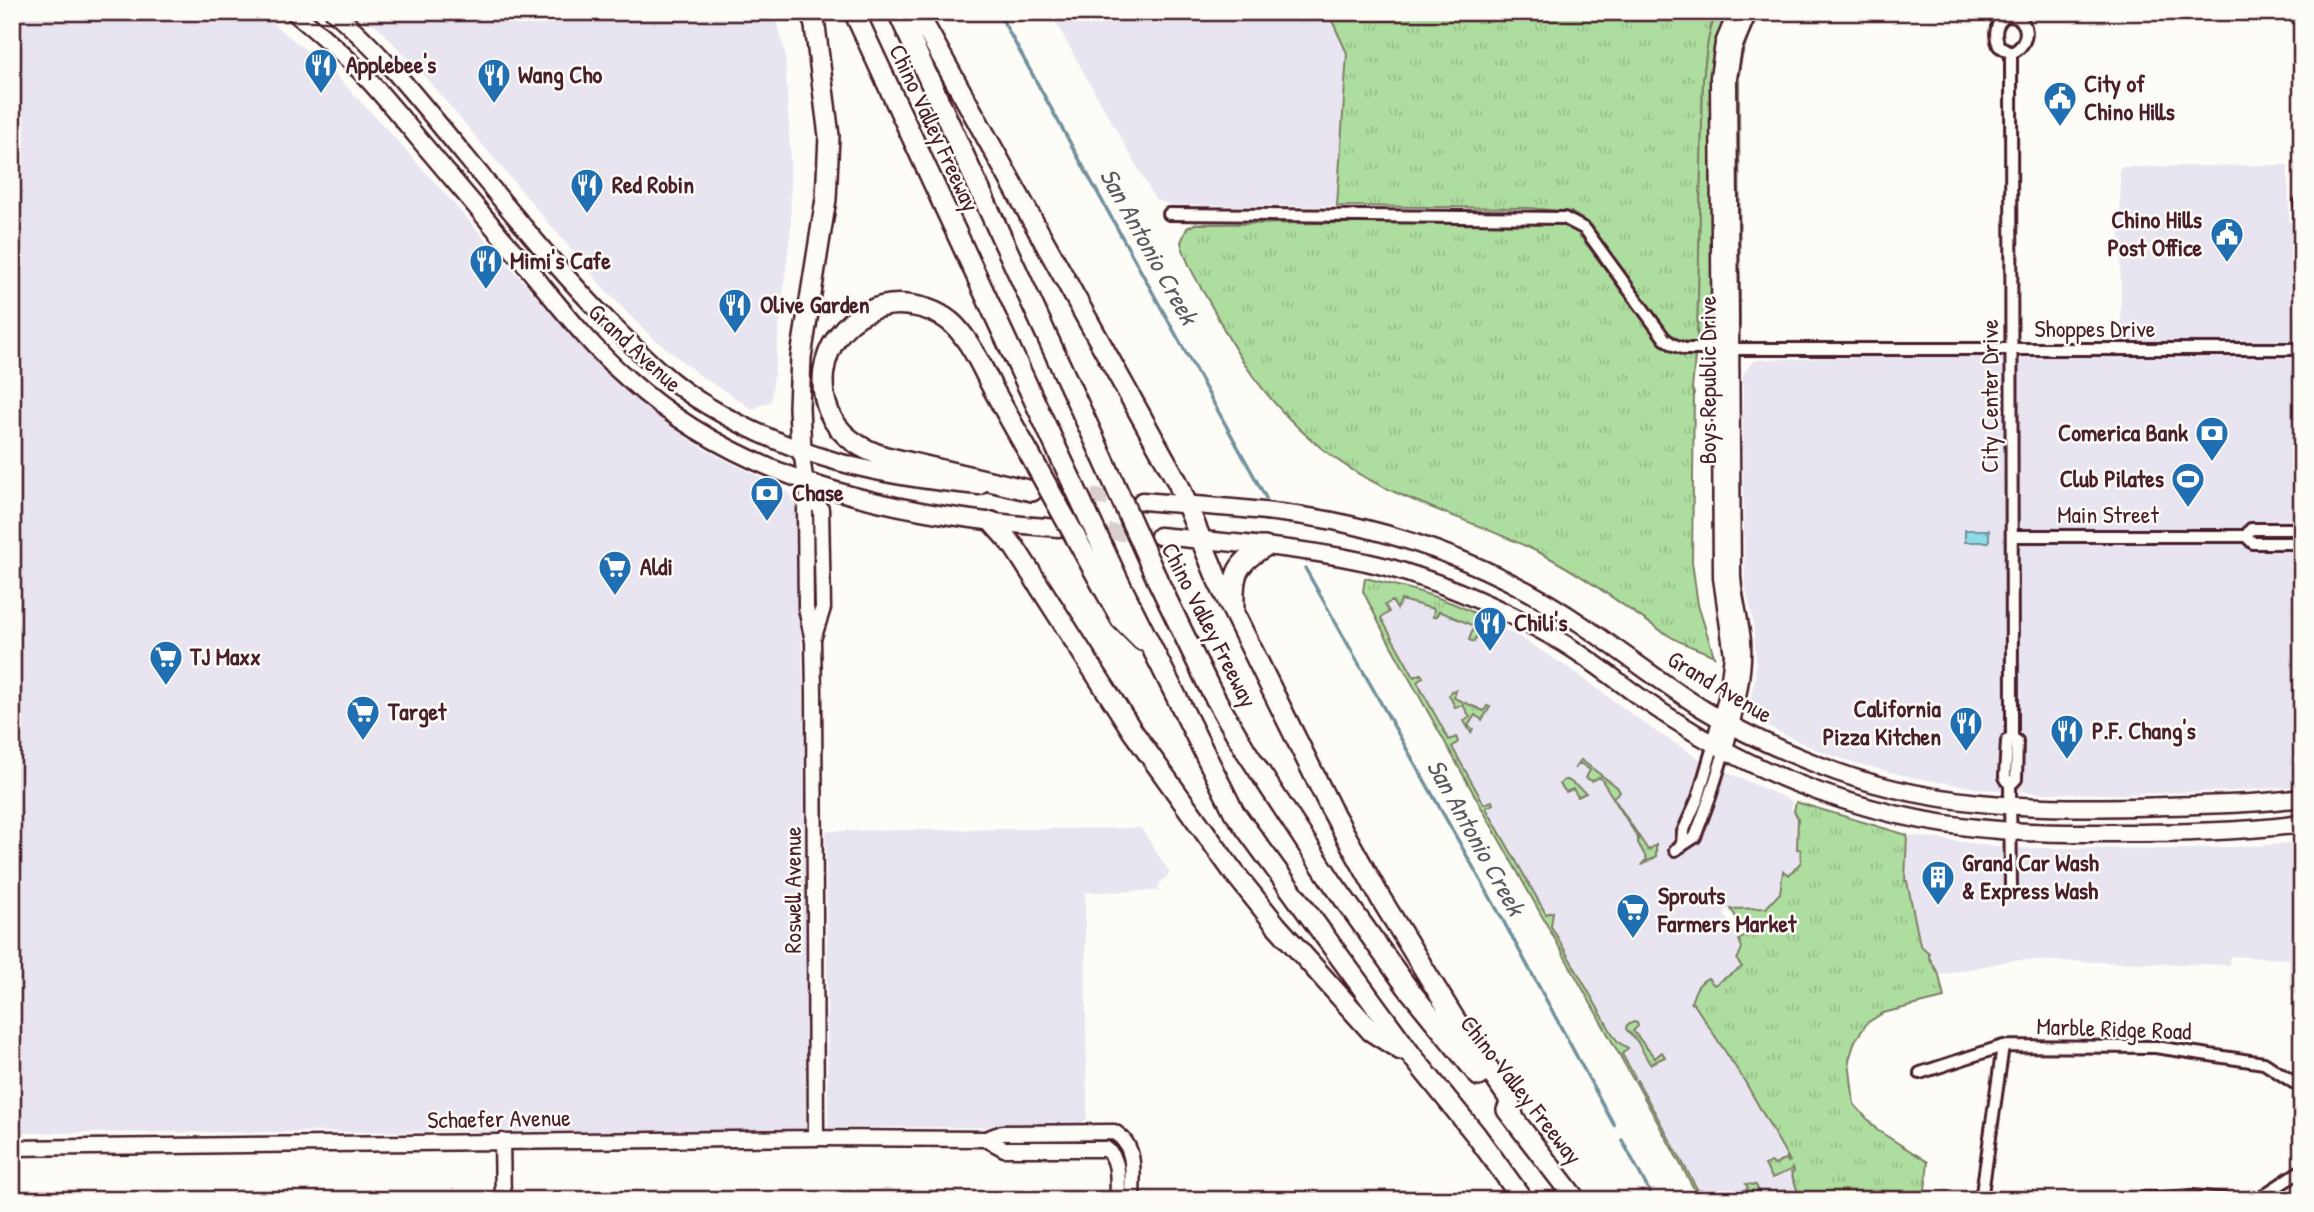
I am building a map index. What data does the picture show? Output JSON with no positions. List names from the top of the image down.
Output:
{
  "streets": {
    "highway": ["Chino Valley Freeway"],
    "main road": [
      "Grand Avenue",
      "Boys Republic Drive",
      "Roswell Avenue",
      "Schaefer Avenue"
    ],
    "street": [
      "Shoppes Drive",
      "City Center Drive",
      "Main Street",
      "Marble Ridge Road"
    ]
  },
  "crossings": [
    ["Shoppes Drive", "Boys Republic Drive"],
    ["Shoppes Drive", "City Center Drive"],
    ["Grand Avenue", "Boys Republic Drive"],
    ["Grand Avenue", "City Center Drive"],
    ["Grand Avenue", "Roswell Avenue"],
    ["City Center Drive", "Main Street"],
    ["Roswell Avenue", "Schaefer Avenue"]
  ],
  "water": ["San Antonio Creek"],
  "places": {
    "restaurant": [
      "Applebee's",
      "Wang Cho",
      "Red Robin",
      "Mimi's Cafe",
      "Olive Garden",
      "Chili's",
      "California Pizza Kitchen",
      "P.F. Chang's"
    ],
    "public building": ["City of Chino Hills", "Chino Hills Post Office"],
    "bank": ["Comerica Bank", "Chase"],
    "sports": ["Club Pilates"],
    "supermarket": [
      "Aldi",
      "TJ Maxx",
      "Target",
      "Sprouts Farmers Market"
    ],
    "building": ["Grand Car Wash & Express Wash"]
  }
}
